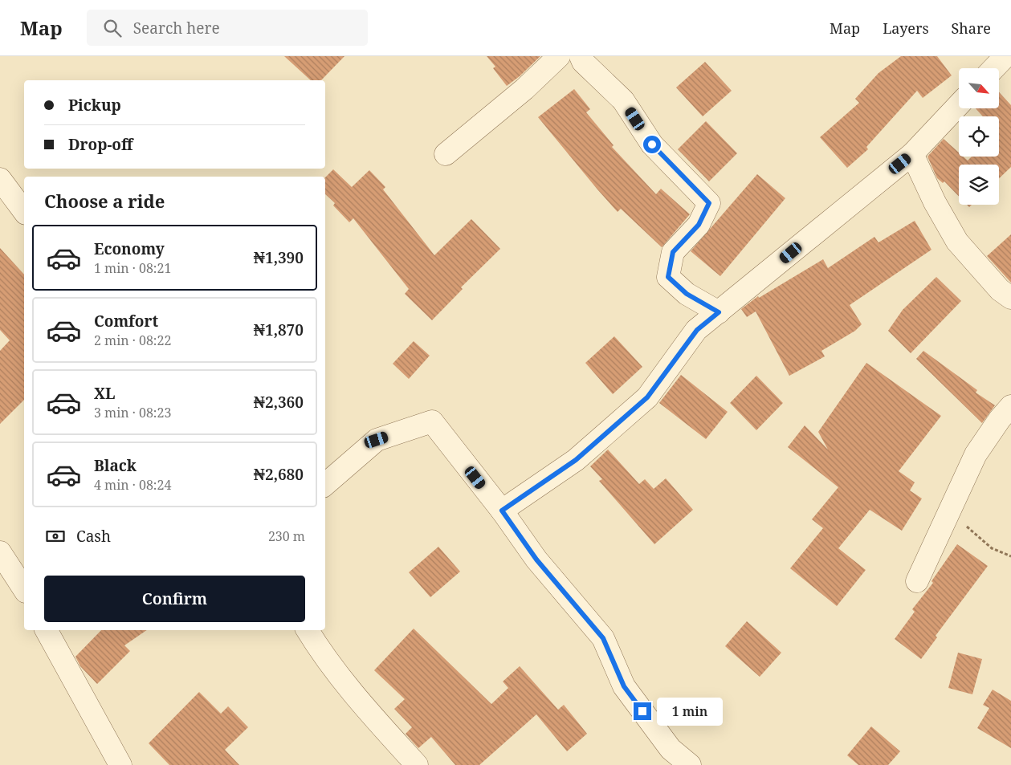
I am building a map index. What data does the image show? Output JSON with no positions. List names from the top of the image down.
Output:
{
  "north": "bottom right",
  "page": {
    "header": "Map",
    "search": "Search here",
    "nav": ["Map", "Layers", "Share"],
    "banner": ["Pickup", "Drop-off"],
    "heading": "Choose a ride",
    "list": [
      {
        "name": "Economy",
        "note": "1 min · 08:21",
        "value": "₦1,390"
      },
      {
        "name": "Comfort",
        "note": "2 min · 08:22",
        "value": "₦1,870"
      },
      {
        "name": "XL",
        "note": "3 min · 08:23",
        "value": "₦2,360"
      },
      {
        "name": "Black",
        "note": "4 min · 08:24",
        "value": "₦2,680"
      }
    ],
    "pay": ["Cash", "230 m"],
    "buttons": "Confirm",
    "bubble": "1 min"
  }
}
